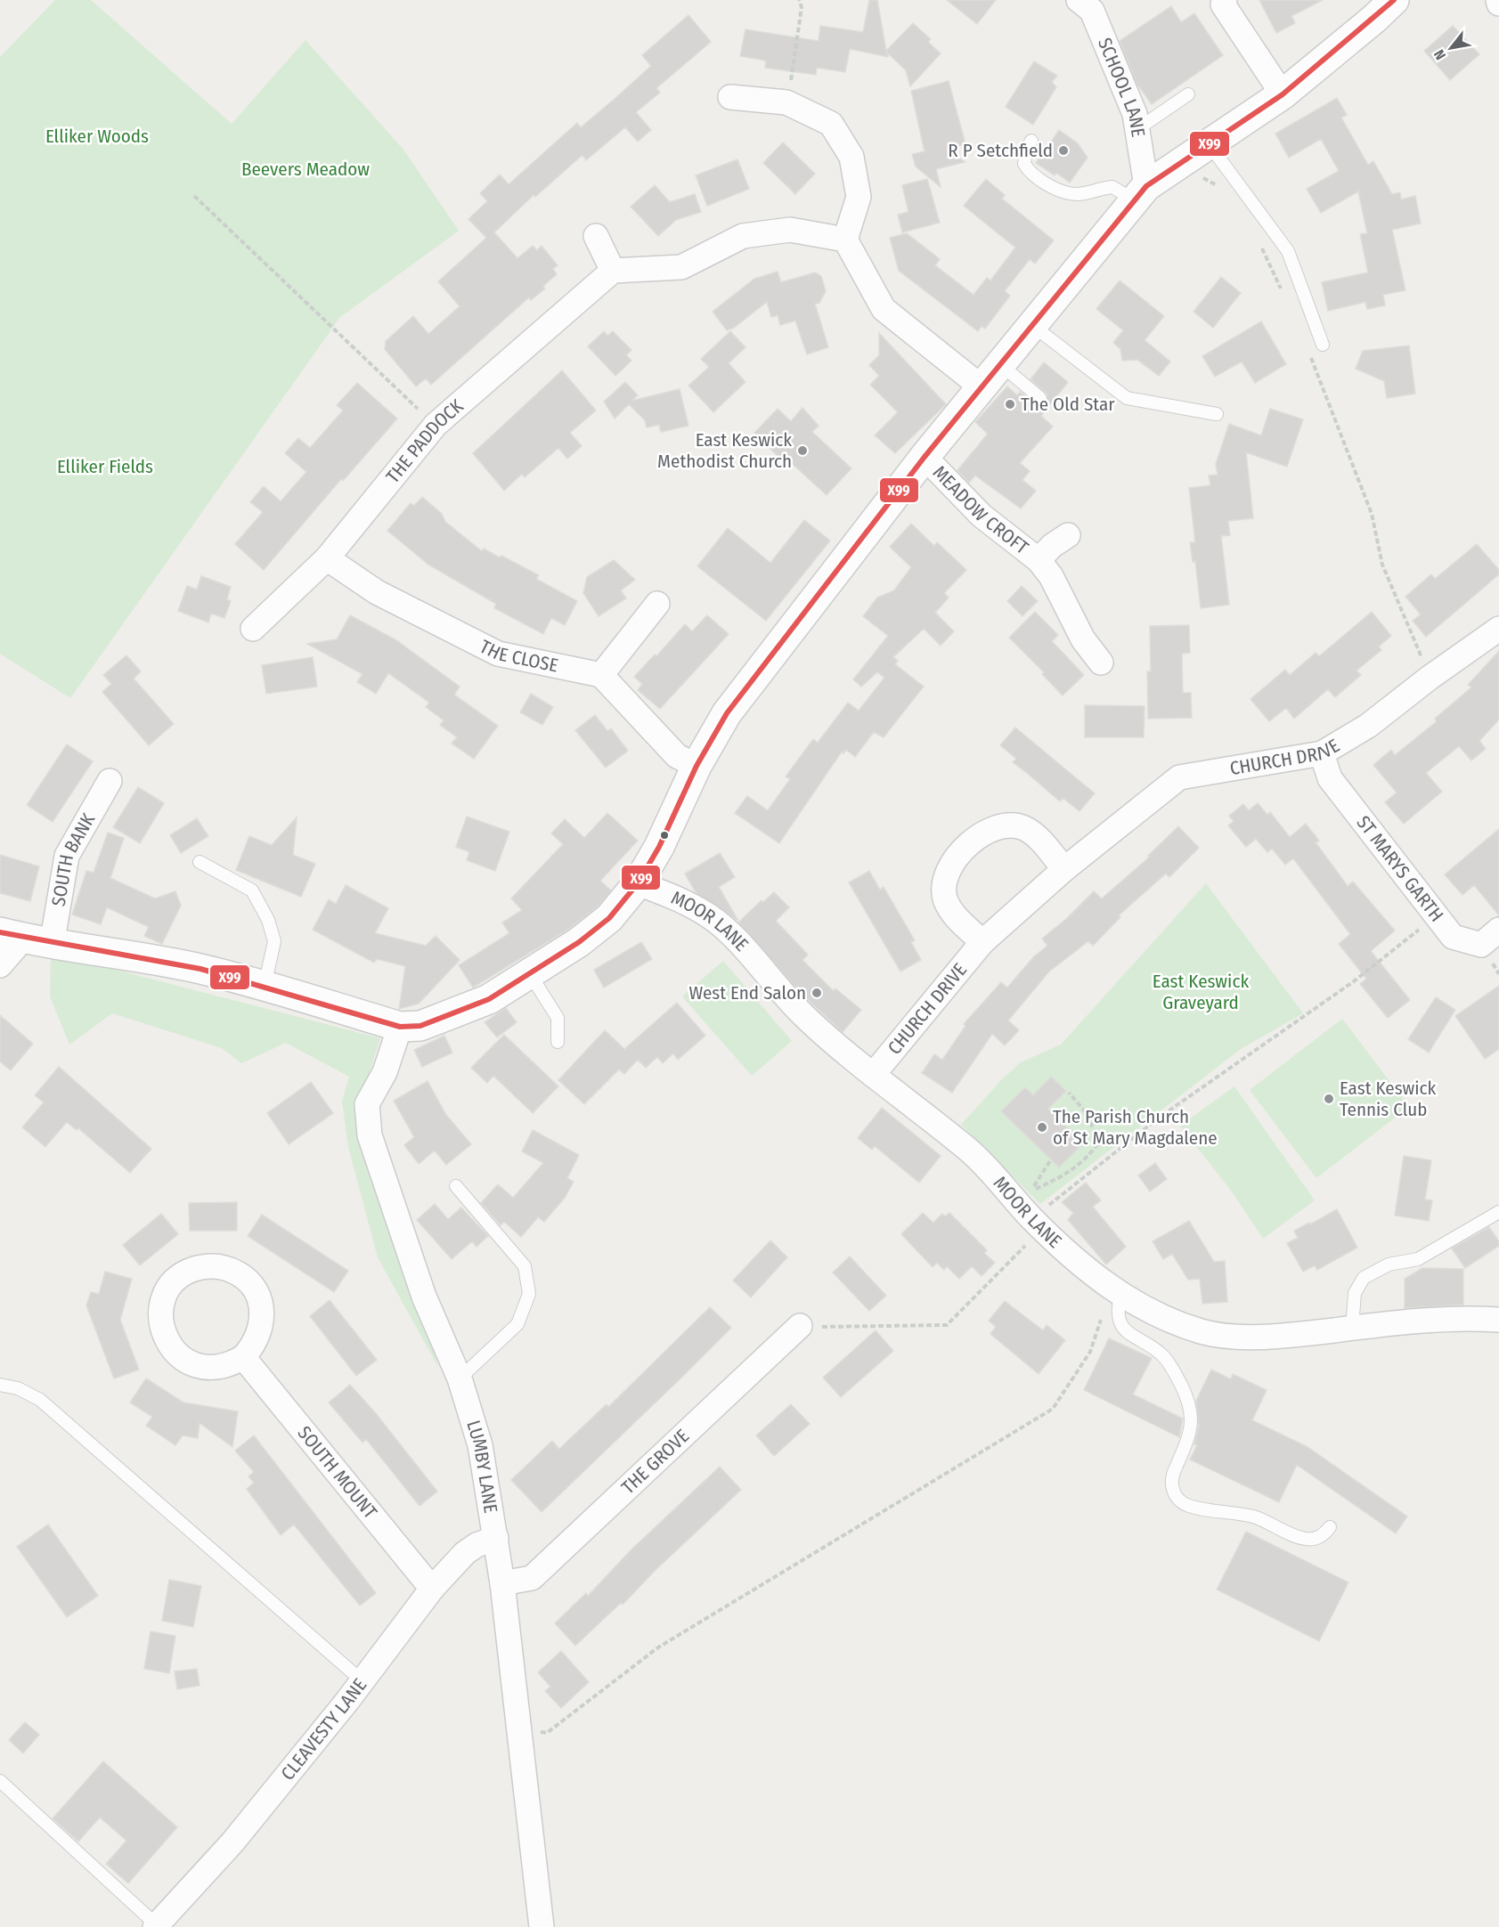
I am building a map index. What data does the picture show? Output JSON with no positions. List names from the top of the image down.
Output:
{
  "streets": {
    "street": [
      "SCHOOL LANE",
      "THE PADDOCK",
      "MEADOW CROFT",
      "THE CLOSE",
      "CHURCH DRIVE",
      "SOUTH BANK",
      "ST MARYS GARTH",
      "MOOR LANE",
      "THE GROVE",
      "LUMBY LANE",
      "SOUTH MOUNT",
      "CLEAVESTY LANE"
    ]
  },
  "crossings": [
    ["THE PADDOCK", "THE CLOSE"],
    ["CHURCH DRIVE", "ST MARYS GARTH"],
    ["CHURCH DRIVE", "MOOR LANE"],
    ["THE GROVE", "LUMBY LANE"],
    ["LUMBY LANE", "CLEAVESTY LANE"],
    ["SOUTH MOUNT", "CLEAVESTY LANE"]
  ],
  "parks": [
    "Elliker Woods",
    "Beevers Meadow",
    "Elliker Fields",
    "East Keswick Graveyard"
  ],
  "places": [
    "R P Setchfield",
    "The Old Star",
    "East Keswick Methodist Church",
    "West End Salon",
    "East Keswick Tennis Club",
    "The Parish Church of St Mary Magdalene"
  ],
  "lines": ["transit line X99"],
  "north": "bottom left"
}
